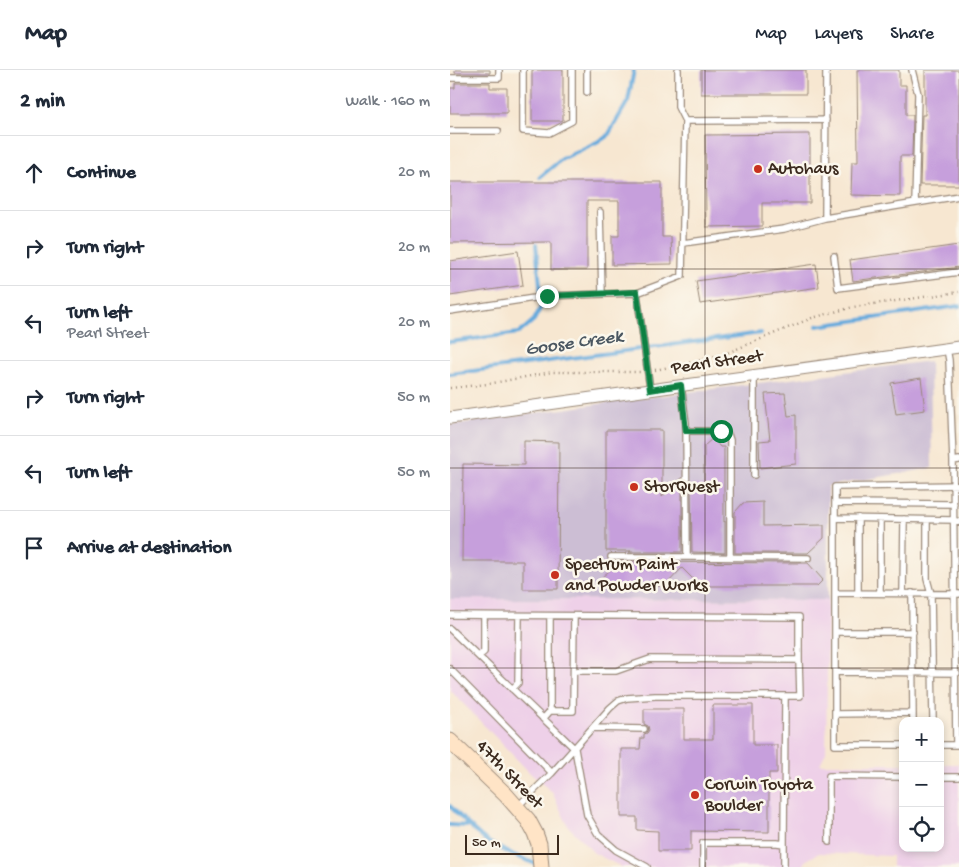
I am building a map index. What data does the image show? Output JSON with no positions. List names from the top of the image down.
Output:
{
  "streets": {
    "street": ["Pearl Street", "47th Street"]
  },
  "water": ["Goose Creek"],
  "places": [
    "Autohaus",
    "StorQuest",
    "Spectrum Paint and Powder Works",
    "Corwin Toyota Boulder"
  ],
  "scale_bar": "50 m",
  "page": {
    "header": "Map",
    "nav": ["Map", "Layers", "Share"],
    "heading": ["2 min", "Walk · 160 m"],
    "list": [
      ["Continue", "20 m"],
      ["Turn right", "20 m"],
      ["Turn left", "Pearl Street", "20 m"],
      ["Turn right", "50 m"],
      ["Turn left", "50 m"],
      "Arrive at destination"
    ],
    "map_buttons": ["+", "−"],
    "scale": "50 m"
  }
}
